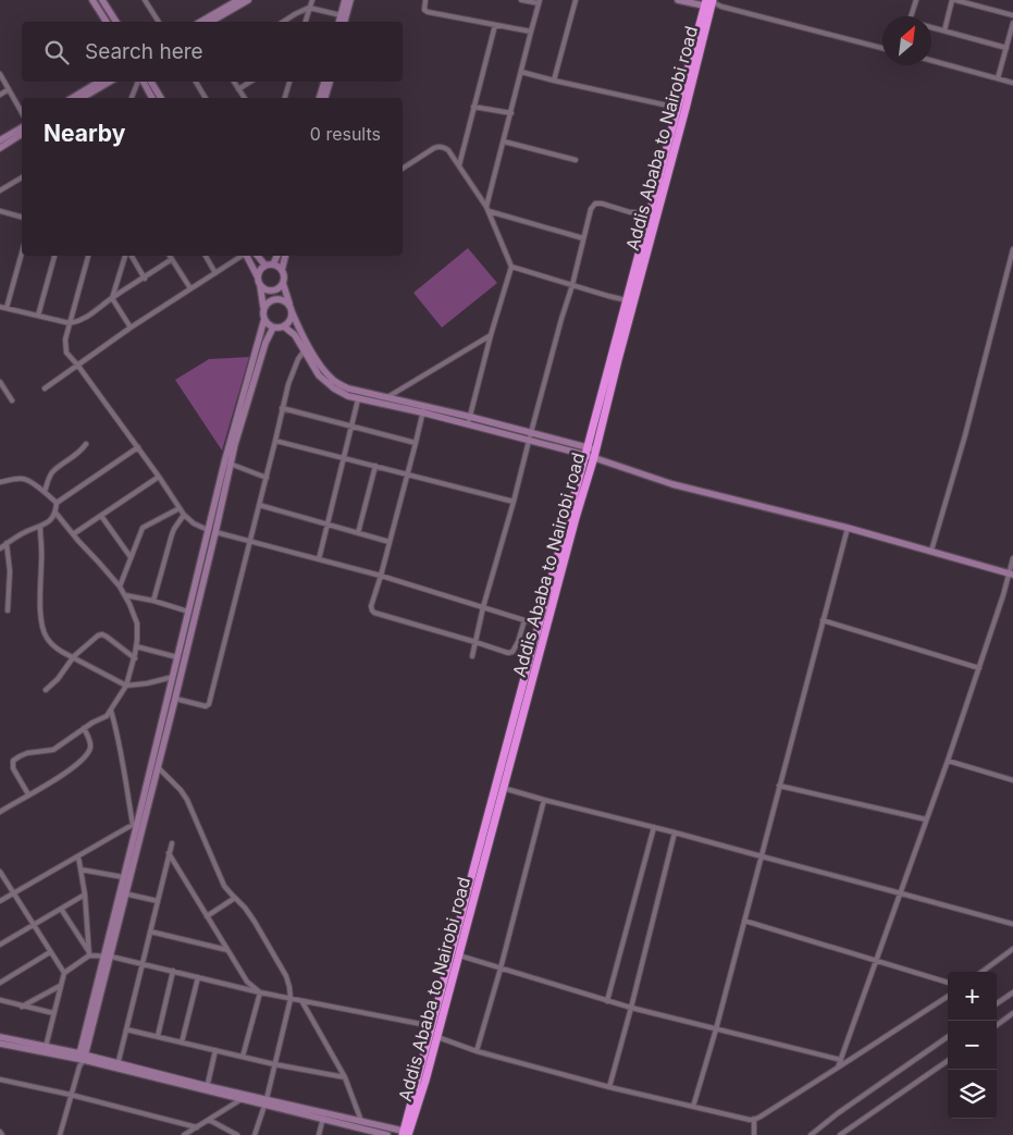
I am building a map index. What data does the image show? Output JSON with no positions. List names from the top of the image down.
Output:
{
  "streets": {
    "highway": ["Addis Ababa to Nairobi road"]
  },
  "north": "top right",
  "page": {
    "search": "Search here",
    "heading": ["Nearby", "0 results"],
    "map_buttons": ["+", "−"]
  }
}
